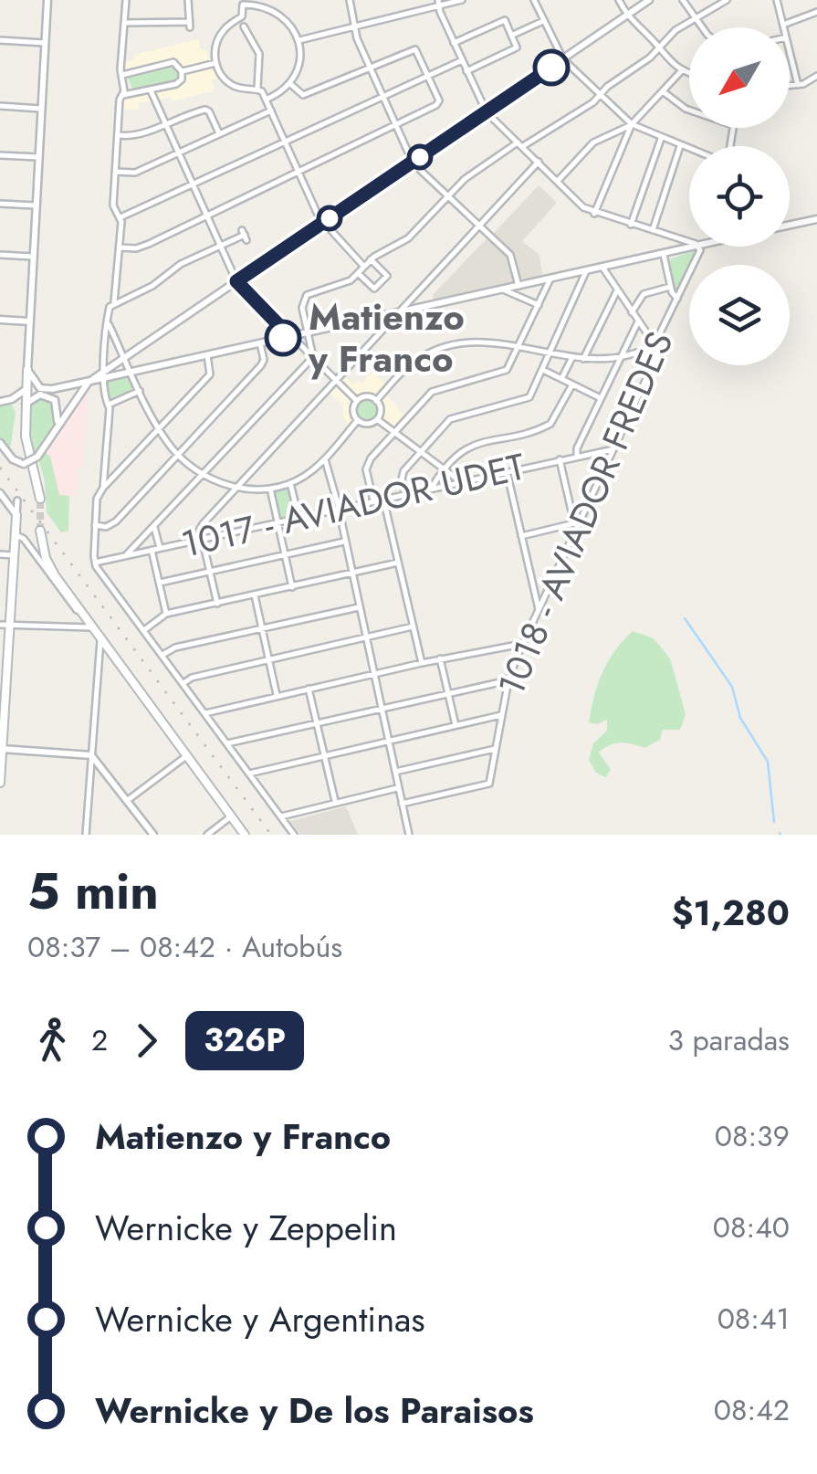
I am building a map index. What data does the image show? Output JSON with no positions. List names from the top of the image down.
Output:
{
  "streets": {
    "street": ["1017 - AVIADOR UDET", "1018 - AVIADOR FREDES"]
  },
  "crossings": [
    ["1017 - AVIADOR UDET", "1018 - AVIADOR FREDES"]
  ],
  "places": ["Matienzo y Franco"],
  "lines": ["bus line 326P"],
  "north": "bottom left",
  "page": {
    "heading": ["5 min", "08:37 – 08:42 · Autobús", "$1,280"],
    "legs": ["2", "326P", "3 paradas"],
    "list": [
      {
        "name": "Matienzo y Franco",
        "value": "08:39"
      },
      {
        "name": "Wernicke y Zeppelin",
        "value": "08:40"
      },
      {
        "name": "Wernicke y Argentinas",
        "value": "08:41"
      },
      {
        "name": "Wernicke y De los Paraisos",
        "value": "08:42"
      }
    ]
  }
}
